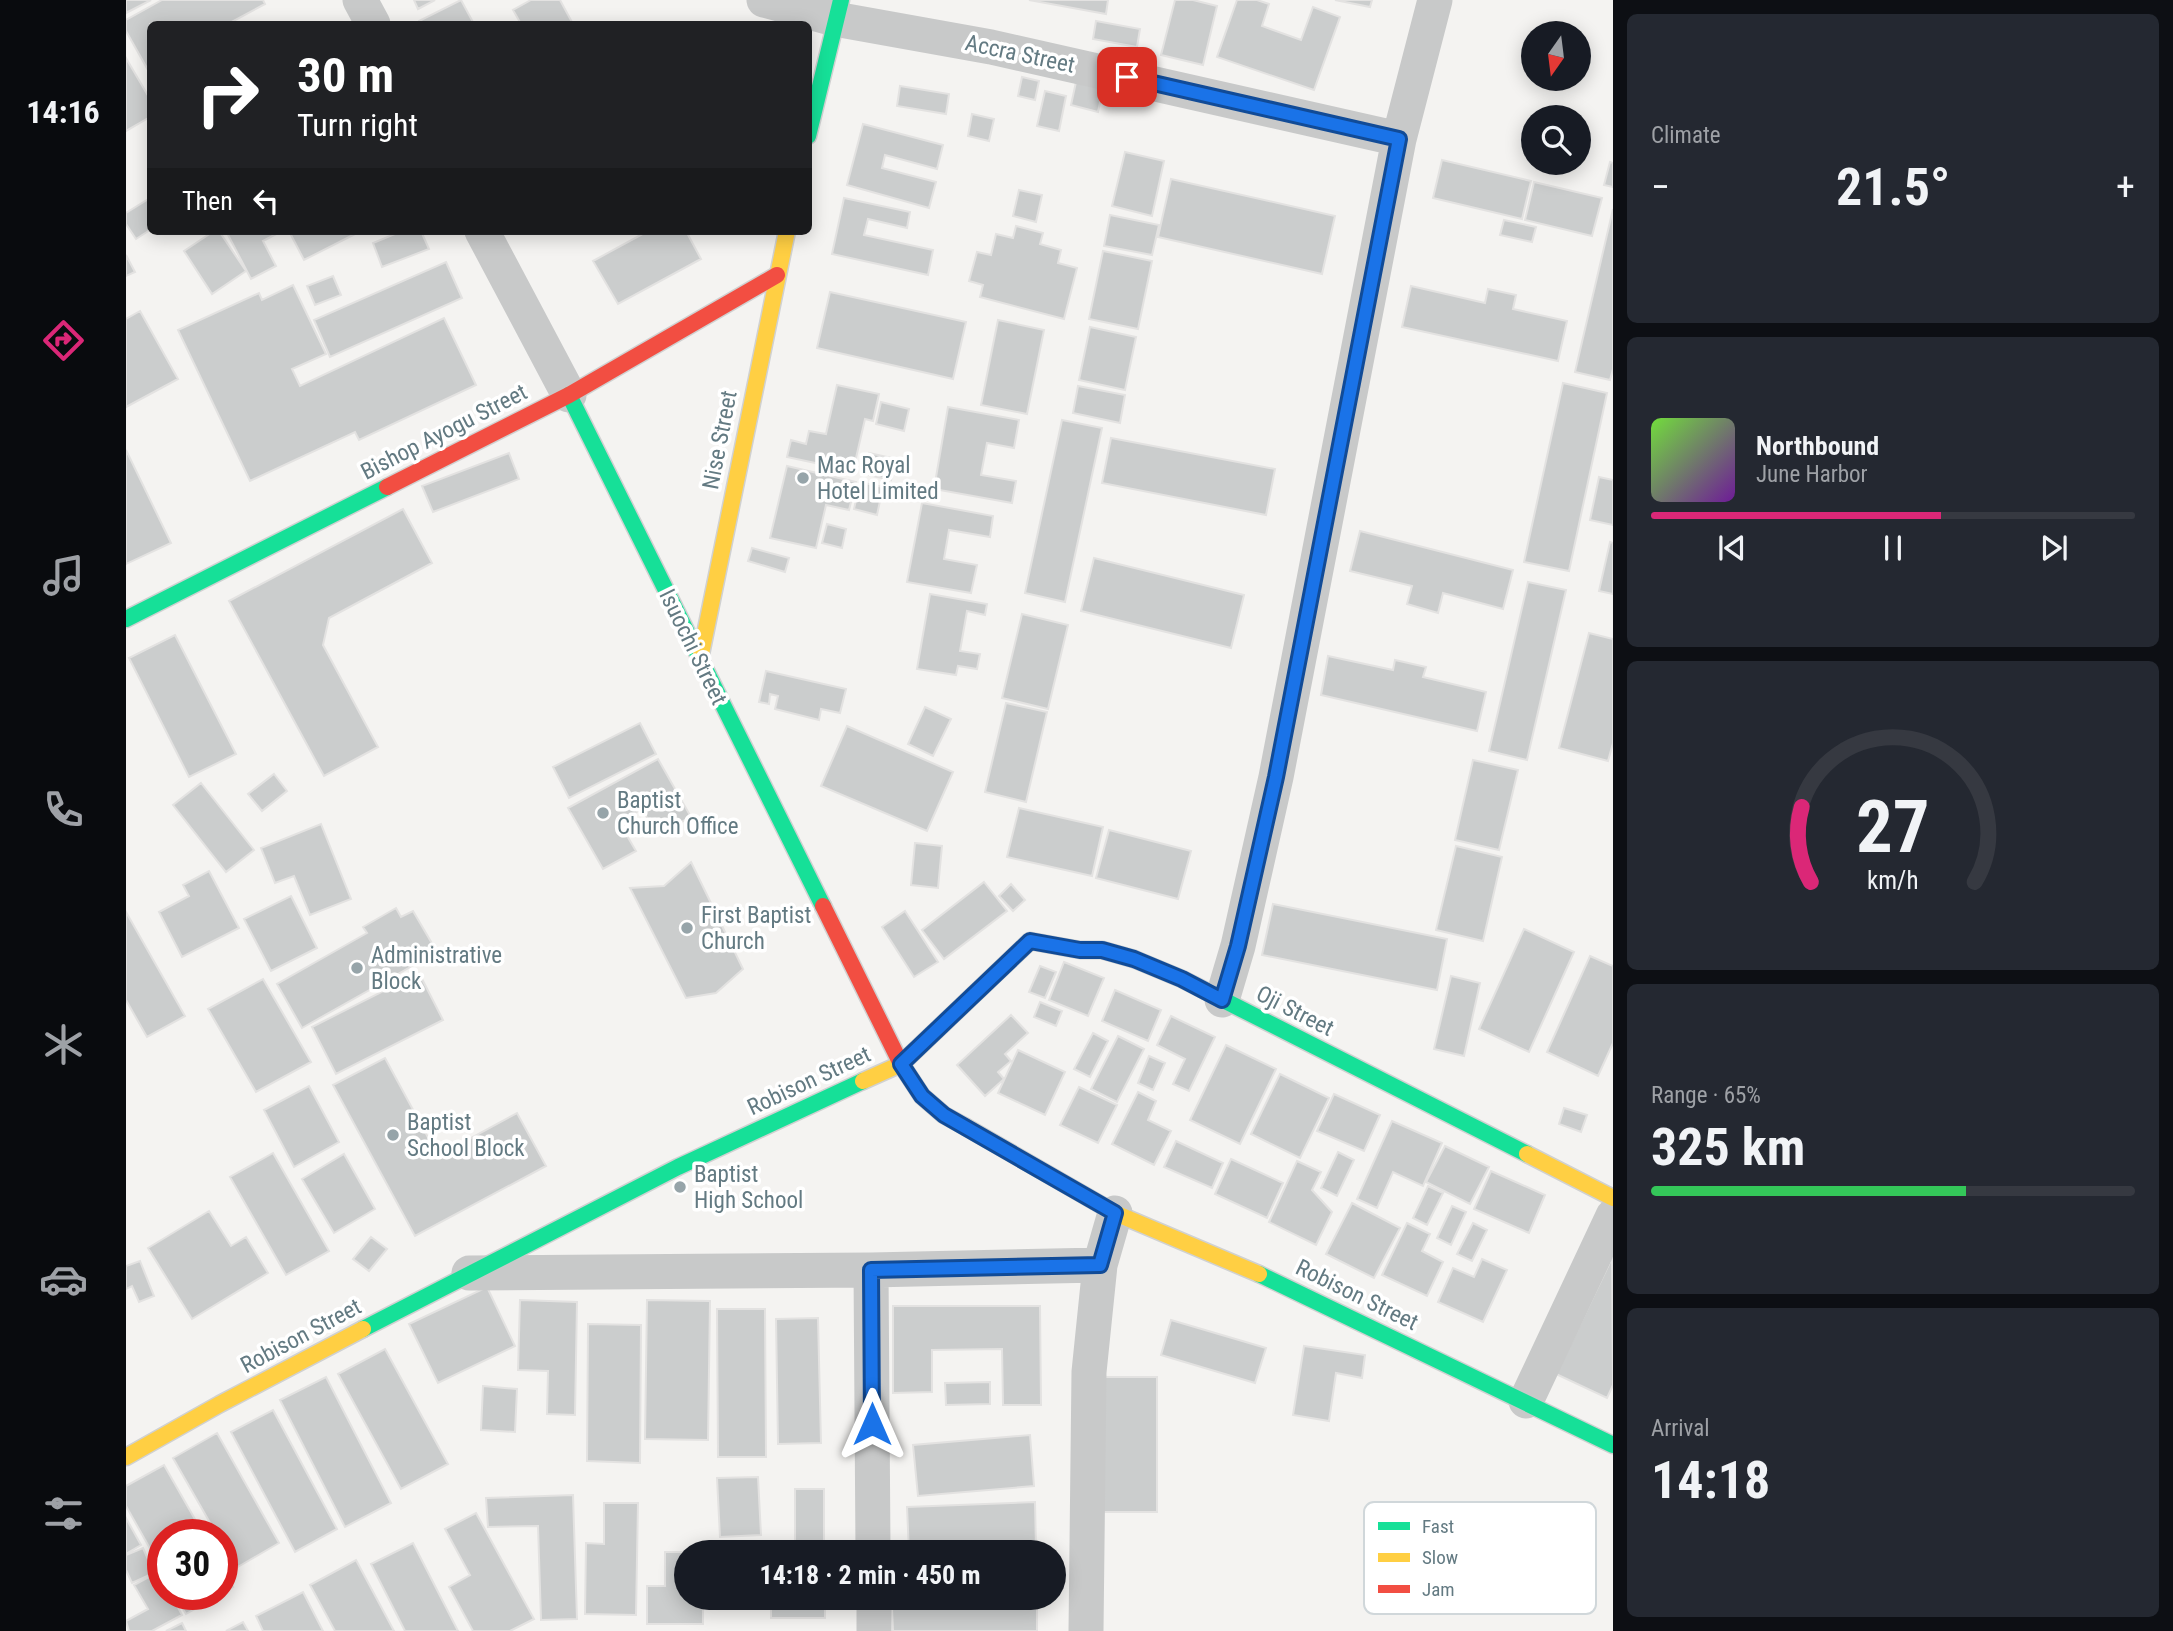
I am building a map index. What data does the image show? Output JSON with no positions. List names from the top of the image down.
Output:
{
  "streets": {
    "main road": [
      "Bishop Ayogu Street",
      "Nise Street",
      "Isuochi Street",
      "Oji Street",
      "Robison Street"
    ],
    "street": ["Accra Street"]
  },
  "crossings": [
    ["Bishop Ayogu Street", "Nise Street"],
    ["Bishop Ayogu Street", "Isuochi Street"],
    ["Nise Street", "Isuochi Street"],
    ["Isuochi Street", "Oji Street"],
    ["Isuochi Street", "Robison Street"],
    ["Oji Street", "Robison Street"]
  ],
  "places": [
    "Mac Royal Hotel Limited",
    "Baptist Church Office",
    "First Baptist Church",
    "Administrative Block",
    "Baptist School Block",
    "Baptist High School"
  ],
  "legend": ["Fast", "Slow", "Jam"],
  "north": "bottom",
  "page": {
    "tabs": "14:16",
    "tile": [
      "Climate",
      ["Range · 65%", "325 km"],
      ["Arrival", "14:18"]
    ],
    "turn": ["30 m", "Turn right"],
    "heat": ["−", "21.5°", "+"],
    "then": "Then",
    "song": ["Northbound", "June Harbor"],
    "limit": "30",
    "trip": "14:18 · 2 min · 450 m",
    "gauge": ["27", "km/h"]
  }
}
